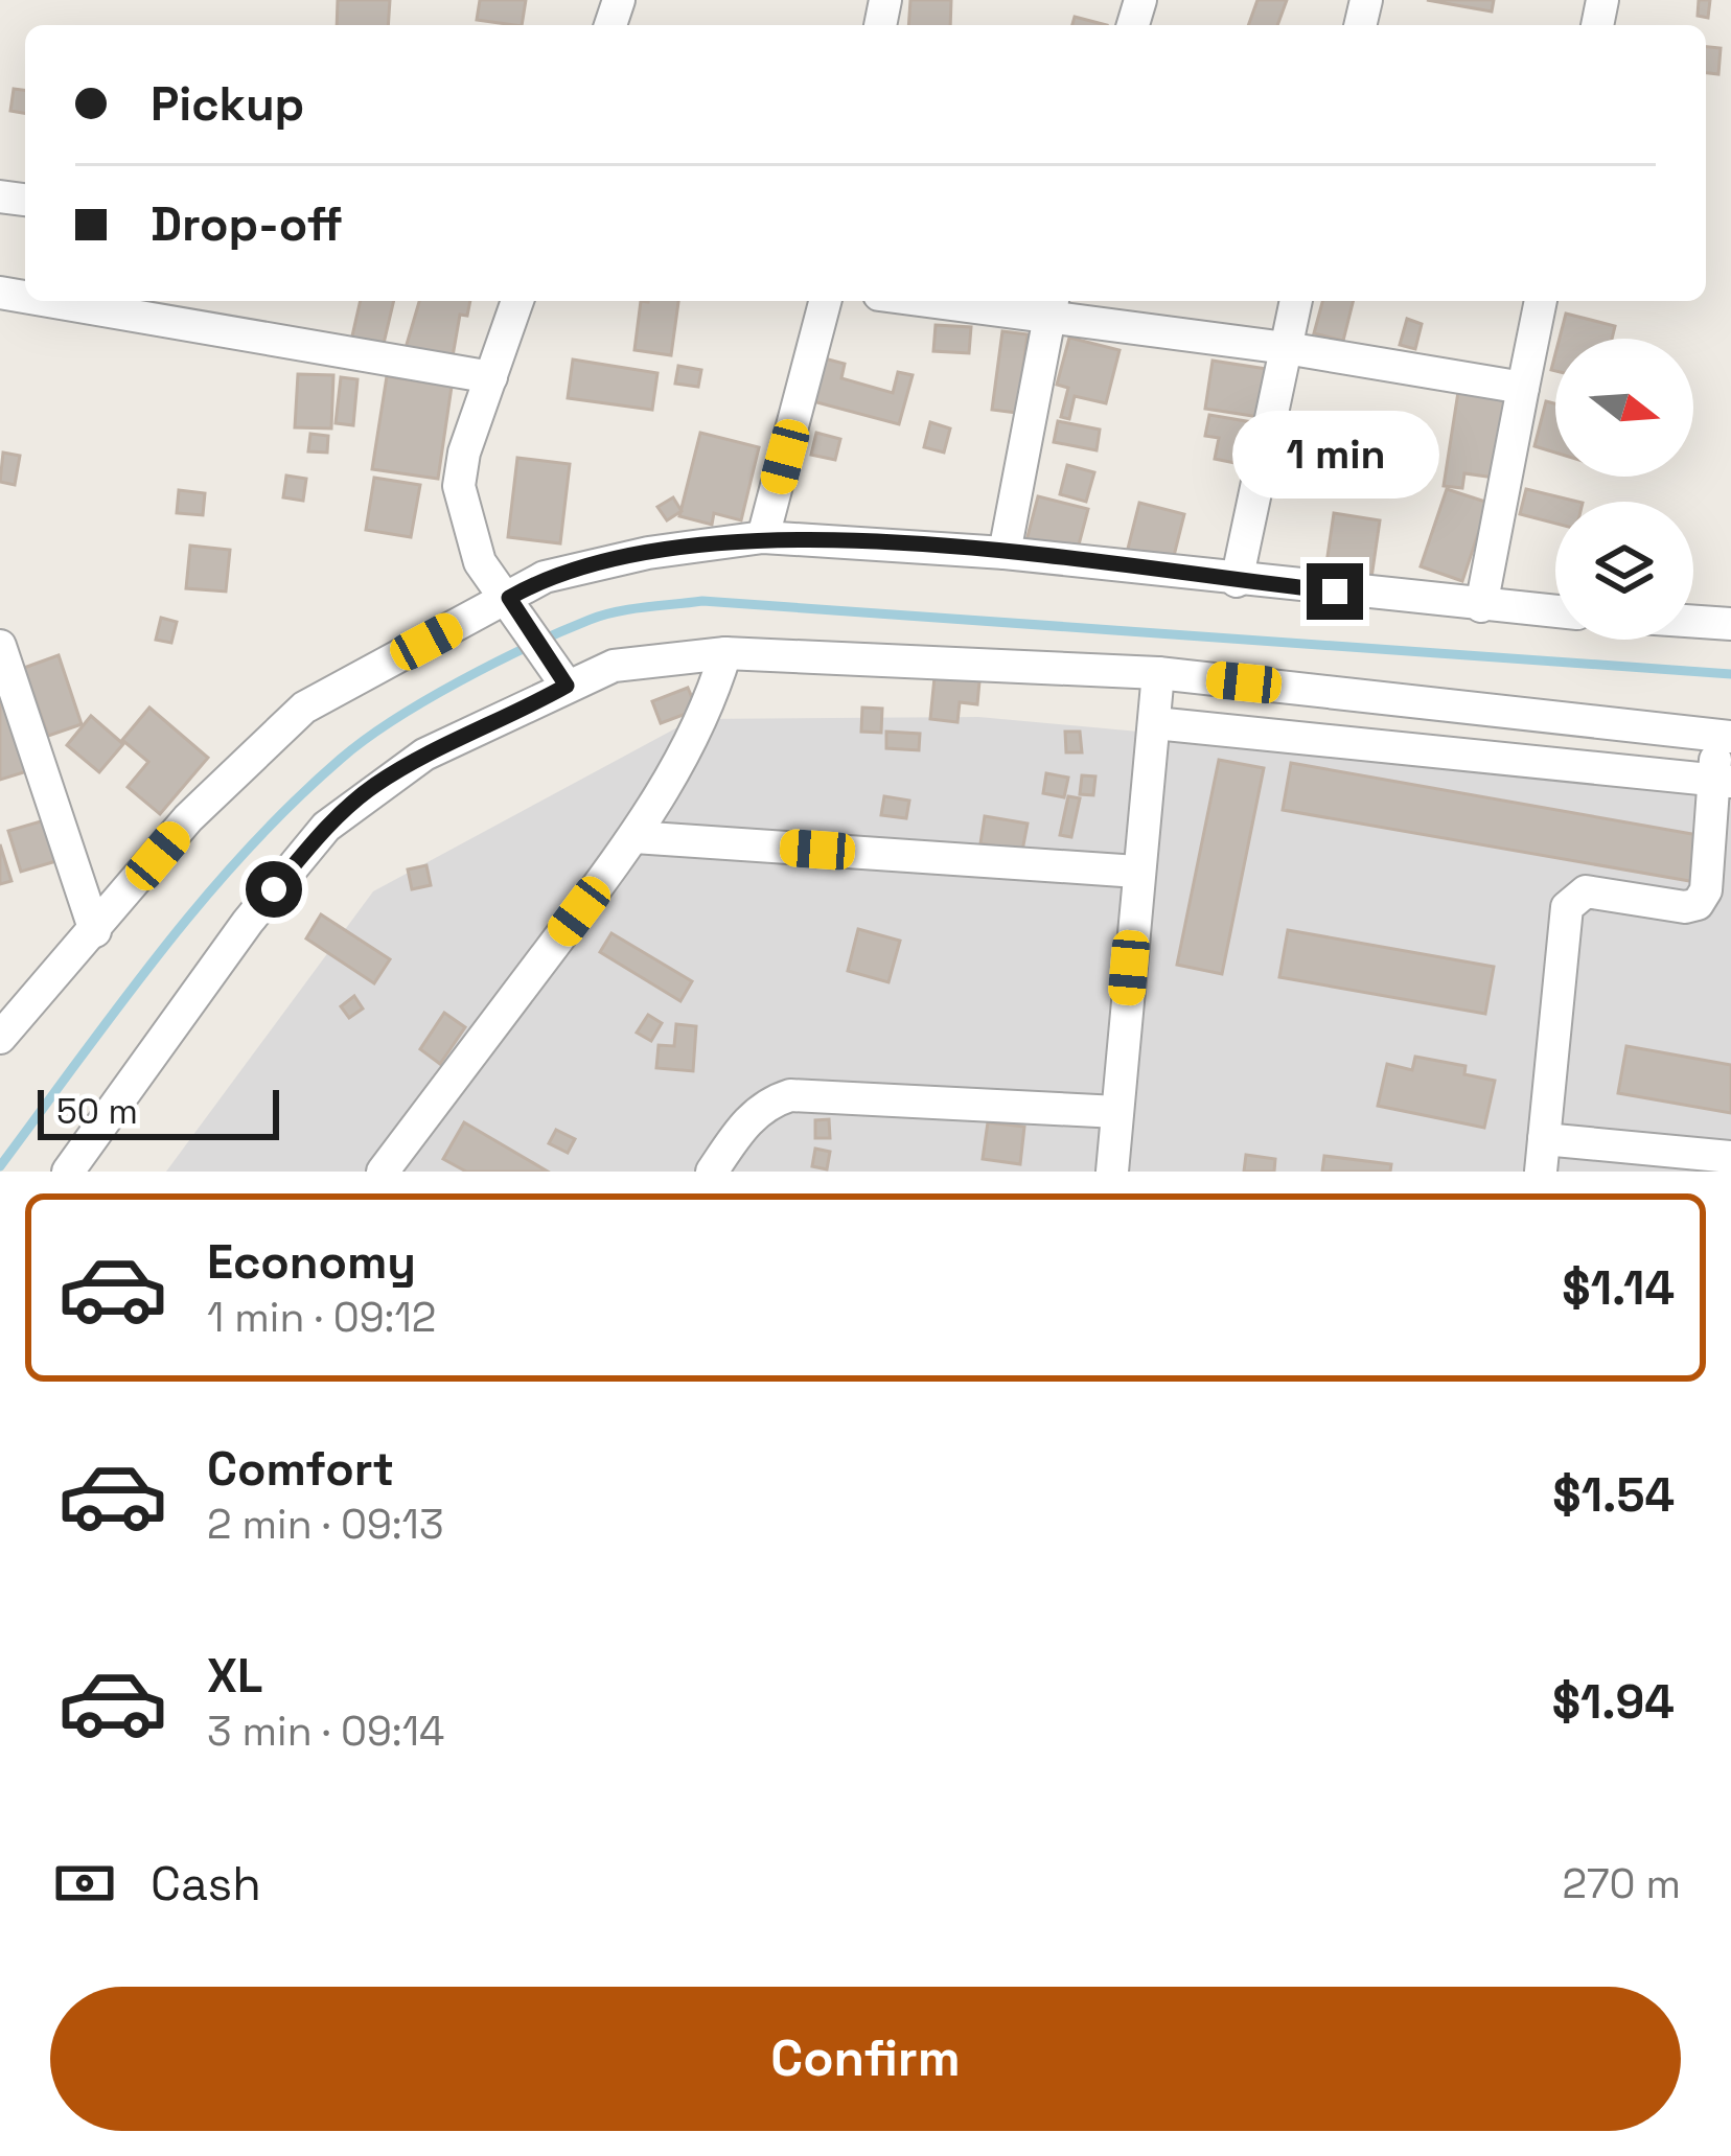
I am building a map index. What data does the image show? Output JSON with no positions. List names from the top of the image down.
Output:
{
  "scale_bar": "50 m",
  "north": "right",
  "page": {
    "banner": ["Pickup", "Drop-off"],
    "bubble": "1 min",
    "scale": "50 m",
    "list": [
      {
        "name": "Economy",
        "note": "1 min · 09:12",
        "value": "$1.14"
      },
      {
        "name": "Comfort",
        "note": "2 min · 09:13",
        "value": "$1.54"
      },
      {
        "name": "XL",
        "note": "3 min · 09:14",
        "value": "$1.94"
      }
    ],
    "pay": ["Cash", "270 m"],
    "buttons": "Confirm"
  }
}
